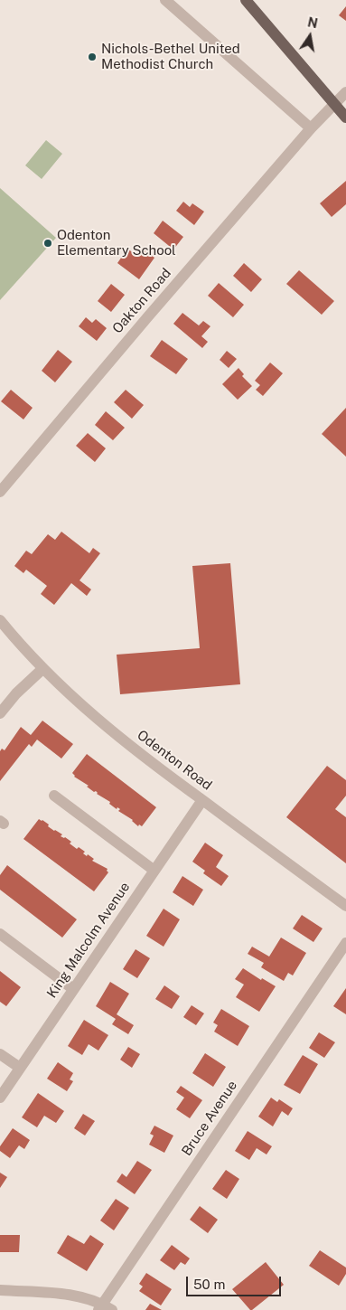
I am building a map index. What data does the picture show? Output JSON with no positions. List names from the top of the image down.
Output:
{
  "streets": {
    "street": [
      "Oakton Road",
      "Odenton Road",
      "King Malcolm Avenue",
      "Bruce Avenue"
    ]
  },
  "crossings": [
    ["Odenton Road", "King Malcolm Avenue"]
  ],
  "places": ["Nichols-Bethel United Methodist Church", "Odenton Elementary School"],
  "scale_bar": "50 m",
  "north": "top"
}
